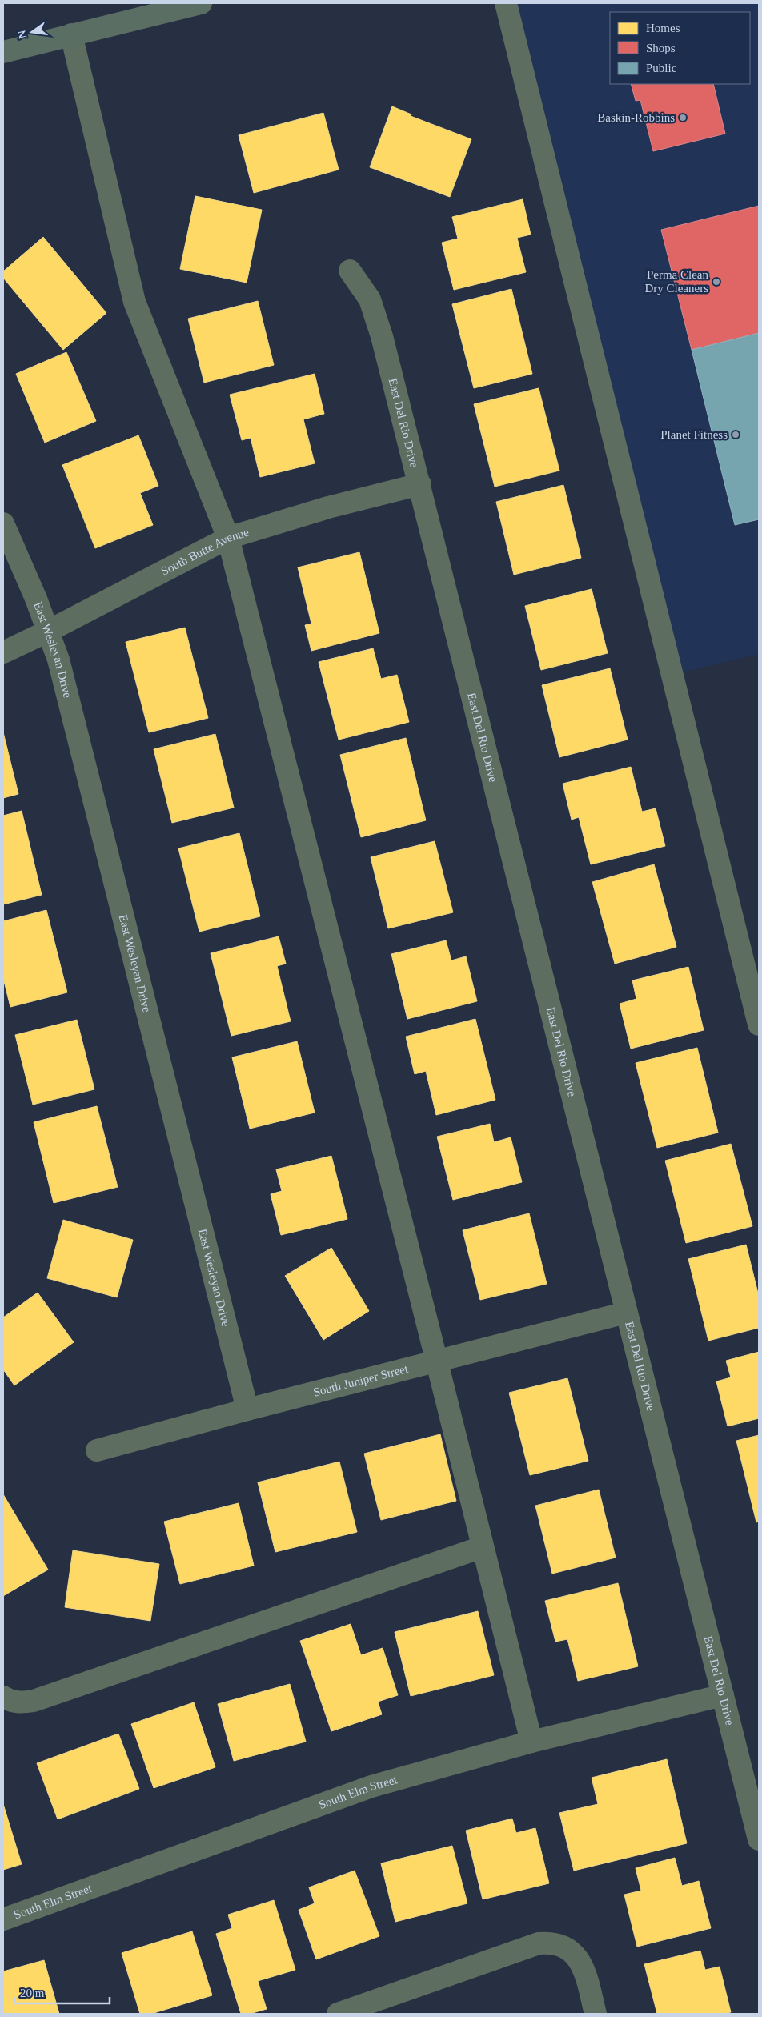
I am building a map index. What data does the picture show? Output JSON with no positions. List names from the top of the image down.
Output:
{
  "streets": {
    "street": [
      "East Del Rio Drive",
      "South Butte Avenue",
      "East Wesleyan Drive",
      "South Juniper Street",
      "South Elm Street"
    ]
  },
  "crossings": [
    ["East Del Rio Drive", "South Butte Avenue"],
    ["East Del Rio Drive", "South Juniper Street"],
    ["East Del Rio Drive", "South Elm Street"],
    ["South Butte Avenue", "East Wesleyan Drive"],
    ["East Wesleyan Drive", "South Juniper Street"]
  ],
  "places": ["Baskin-Robbins", "Perma Clean Dry Cleaners", "Planet Fitness"],
  "legend": ["Homes", "Shops", "Public"],
  "scale_bar": "20 m",
  "north": "left"
}
